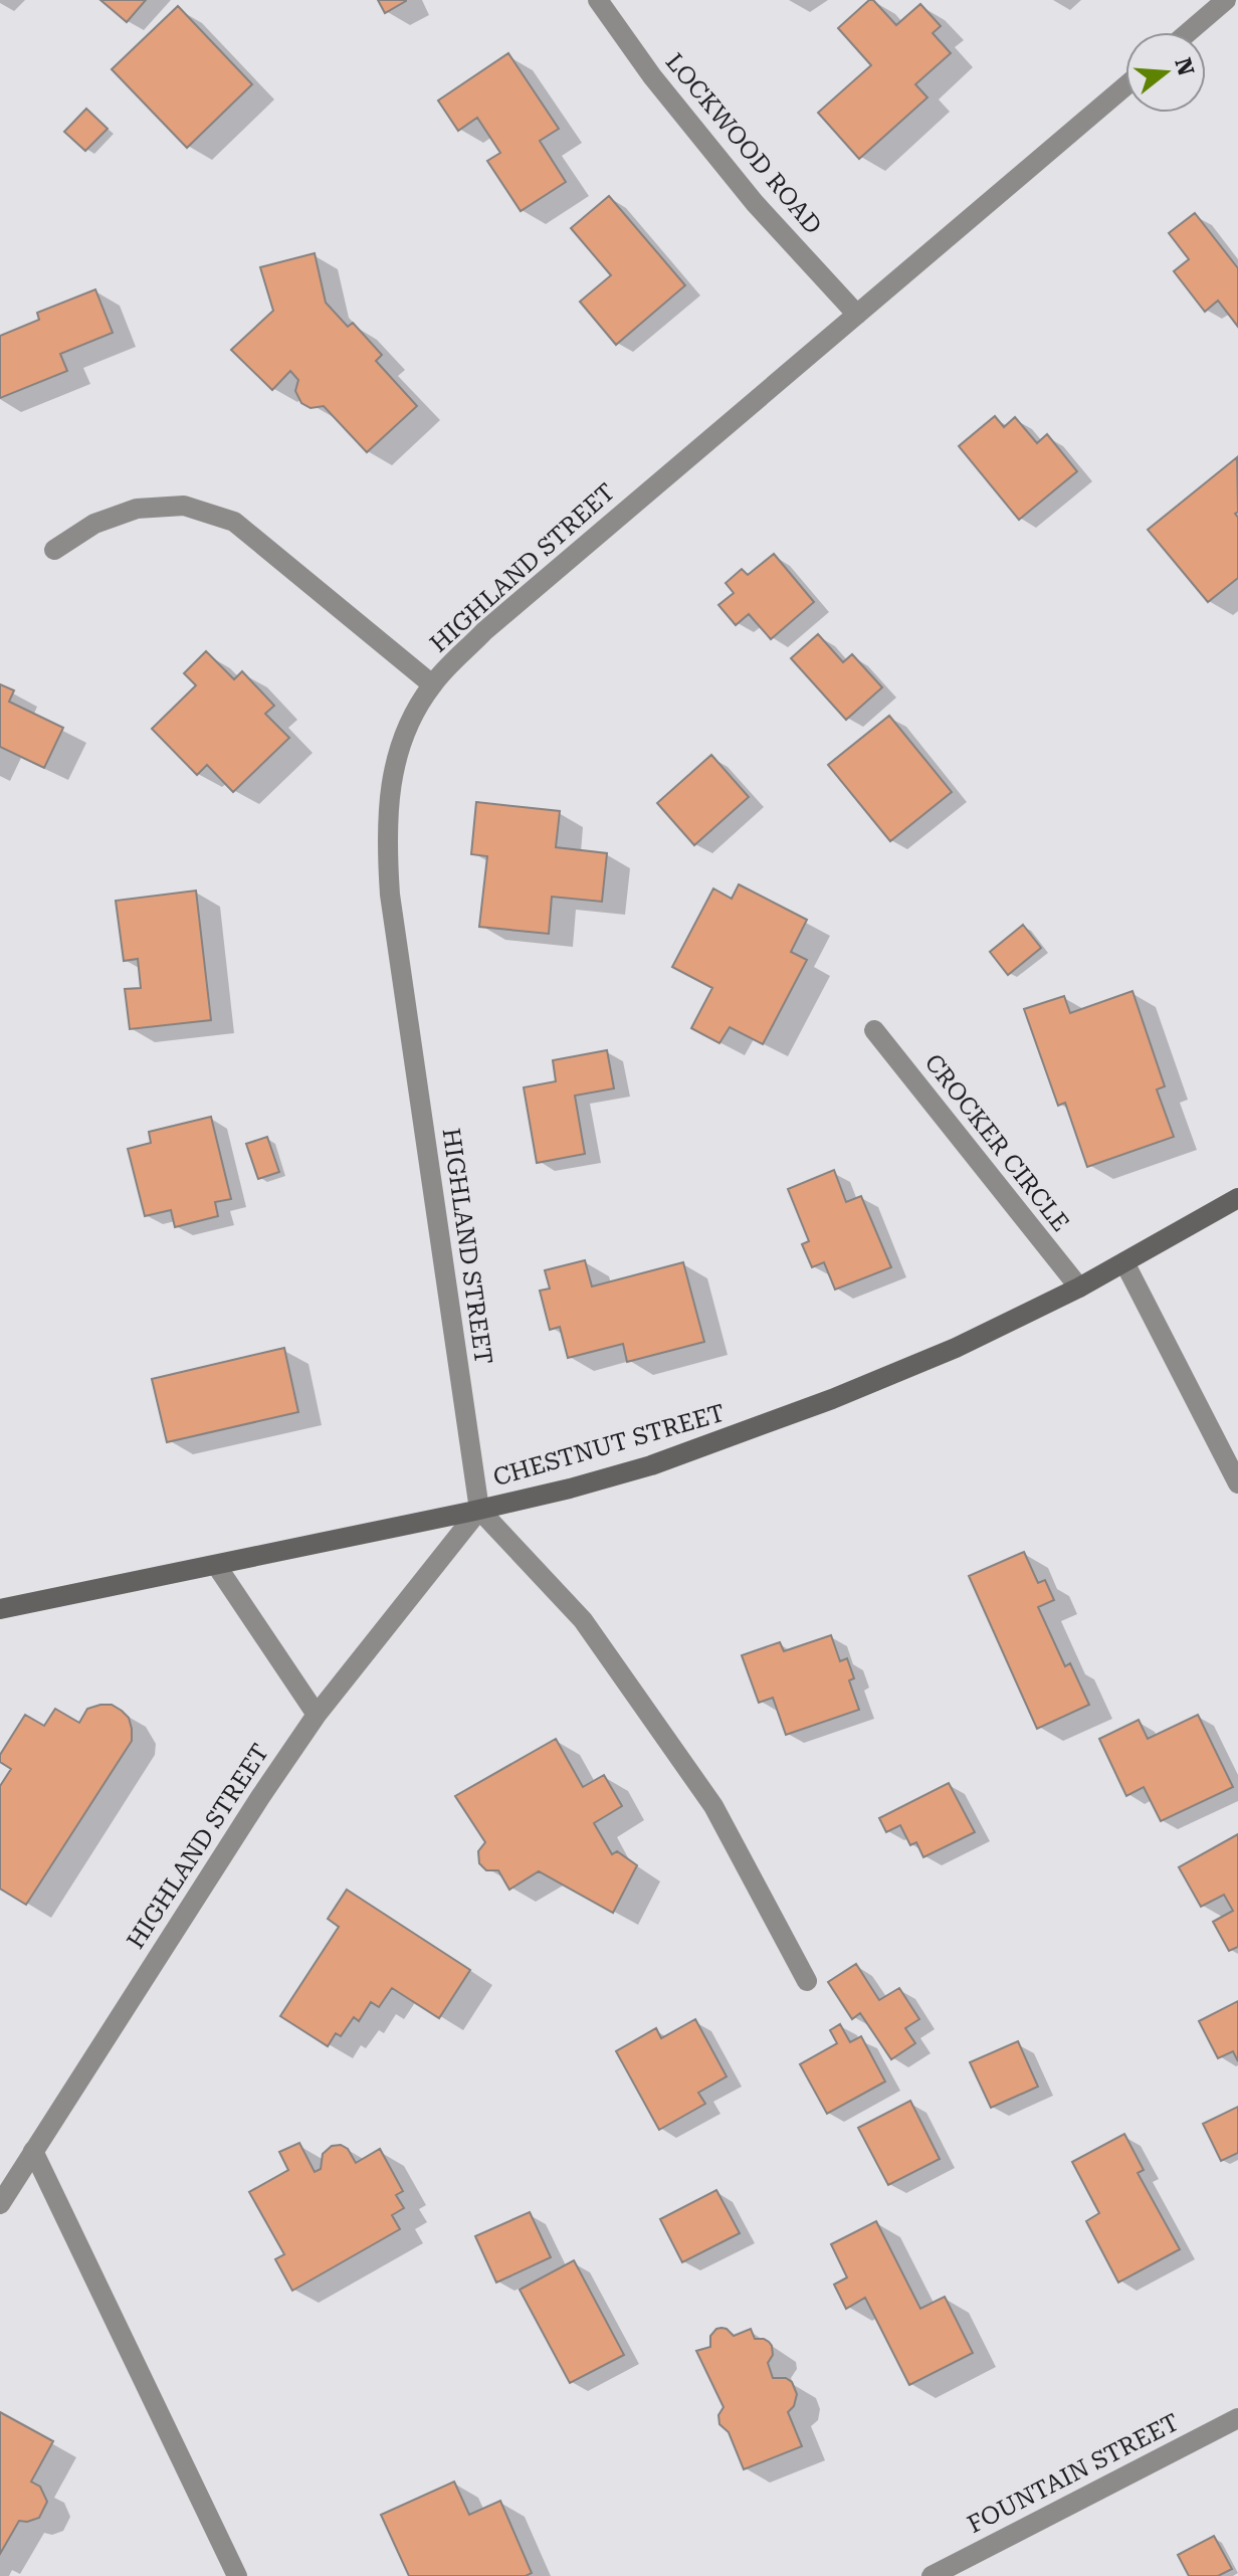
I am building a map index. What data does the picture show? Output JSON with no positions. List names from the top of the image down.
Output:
{
  "streets": {
    "main road": ["CHESTNUT STREET"],
    "street": [
      "LOCKWOOD ROAD",
      "HIGHLAND STREET",
      "CROCKER CIRCLE",
      "FOUNTAIN STREET"
    ]
  },
  "crossings": [
    ["LOCKWOOD ROAD", "HIGHLAND STREET"],
    ["HIGHLAND STREET", "CHESTNUT STREET"],
    ["CROCKER CIRCLE", "CHESTNUT STREET"]
  ],
  "north": "right"
}
